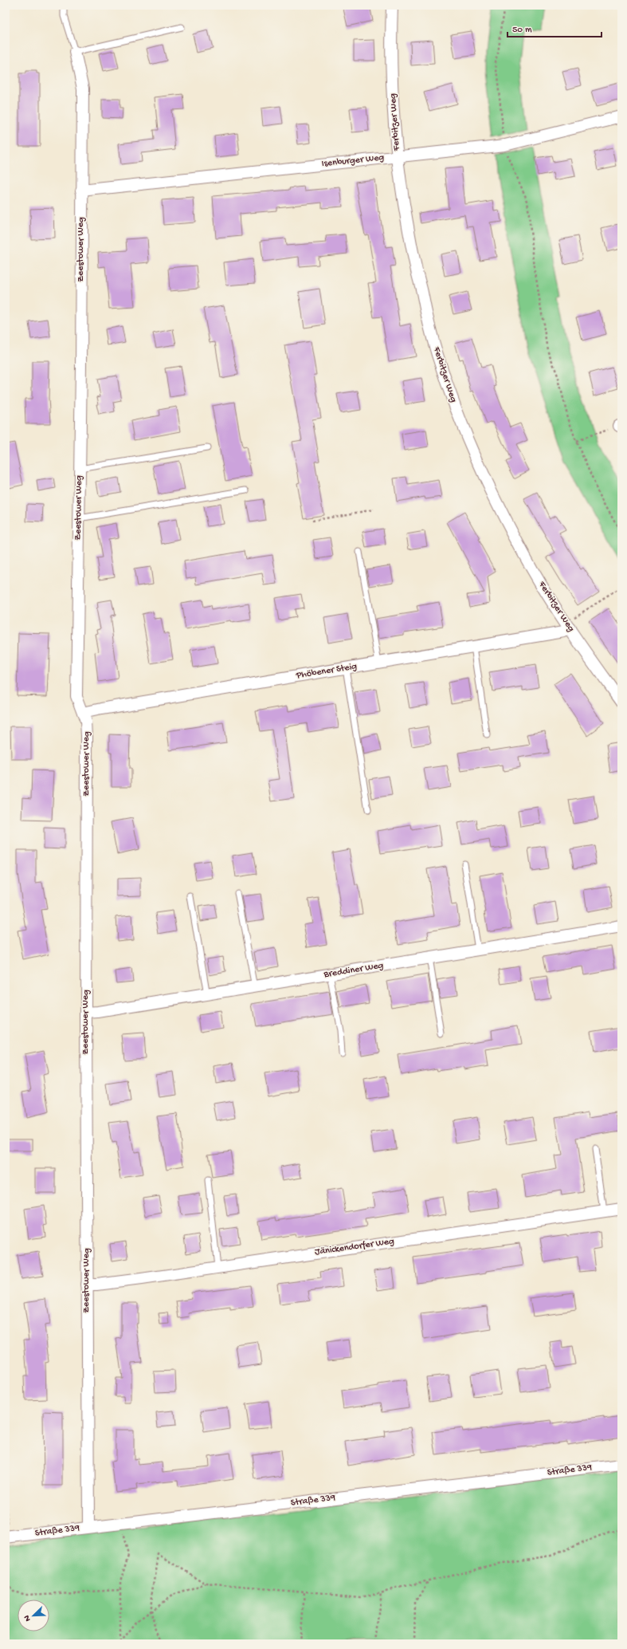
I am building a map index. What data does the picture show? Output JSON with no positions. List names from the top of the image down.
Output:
{
  "streets": {
    "street": [
      "Ferbitzer Weg",
      "Isenburger Weg",
      "Zeestower Weg",
      "Phöbener Steig",
      "Breddiner Weg",
      "Jänickendorfer Weg",
      "Straße 339"
    ]
  },
  "crossings": [
    ["Ferbitzer Weg", "Isenburger Weg"],
    ["Ferbitzer Weg", "Phöbener Steig"],
    ["Isenburger Weg", "Zeestower Weg"],
    ["Zeestower Weg", "Phöbener Steig"],
    ["Zeestower Weg", "Breddiner Weg"],
    ["Zeestower Weg", "Jänickendorfer Weg"],
    ["Zeestower Weg", "Straße 339"]
  ],
  "scale_bar": "50 m",
  "north": "bottom left"
}
